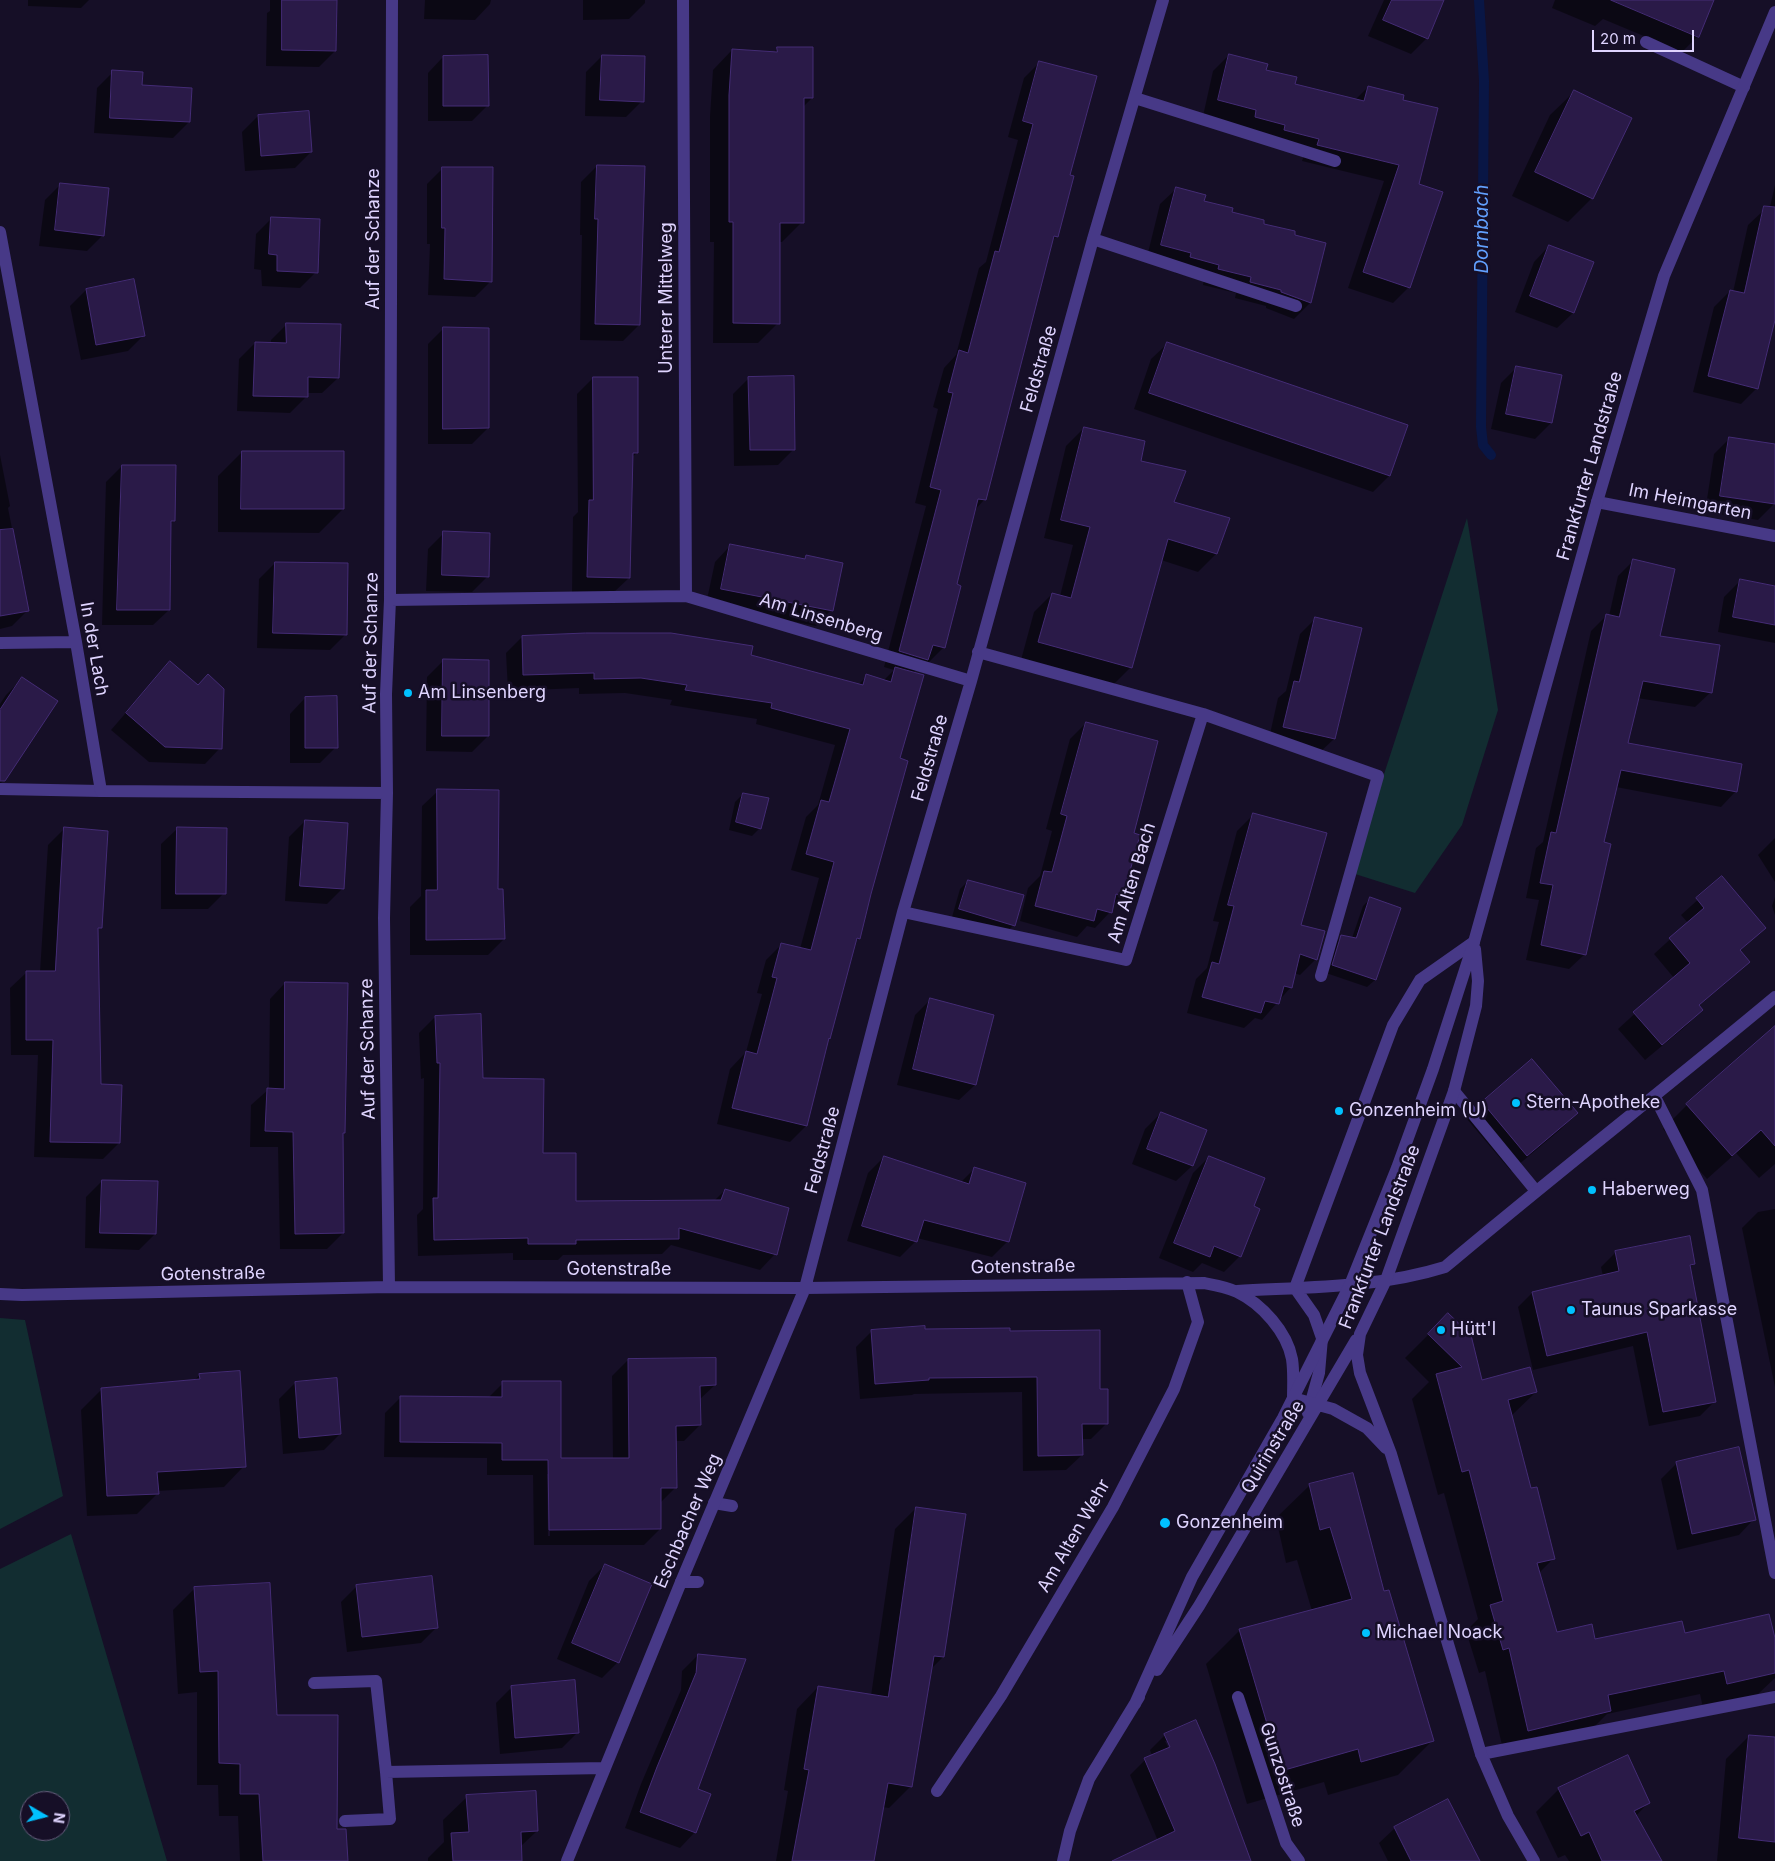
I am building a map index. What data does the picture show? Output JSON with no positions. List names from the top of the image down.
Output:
{
  "streets": {
    "street": [
      "Auf der Schanze",
      "Unterer Mittelweg",
      "Feldstraße",
      "Frankfurter Landstraße",
      "Im Heimgarten",
      "Am Linsenberg",
      "In der Lach",
      "Am Alten Bach",
      "Gotenstraße",
      "Quirinstraße",
      "Eschbacher Weg",
      "Am Alten Wehr",
      "Gunzostraße"
    ]
  },
  "crossings": [
    ["Auf der Schanze", "Am Linsenberg"],
    ["Auf der Schanze", "Gotenstraße"],
    ["Unterer Mittelweg", "Am Linsenberg"],
    ["Feldstraße", "Am Linsenberg"],
    ["Feldstraße", "Am Alten Bach"],
    ["Feldstraße", "Gotenstraße"],
    ["Feldstraße", "Eschbacher Weg"],
    ["Frankfurter Landstraße", "Im Heimgarten"],
    ["Frankfurter Landstraße", "Gotenstraße"],
    ["Frankfurter Landstraße", "Quirinstraße"],
    ["Gotenstraße", "Quirinstraße"],
    ["Gotenstraße", "Eschbacher Weg"],
    ["Gotenstraße", "Am Alten Wehr"]
  ],
  "water": ["Dornbach"],
  "places": [
    "Am Linsenberg",
    "Stern-Apotheke",
    "Gonzenheim (U)",
    "Haberweg",
    "Taunus Sparkasse",
    "Hütt'l",
    "Gonzenheim",
    "Michael Noack"
  ],
  "scale_bar": "20 m",
  "north": "right"
}
